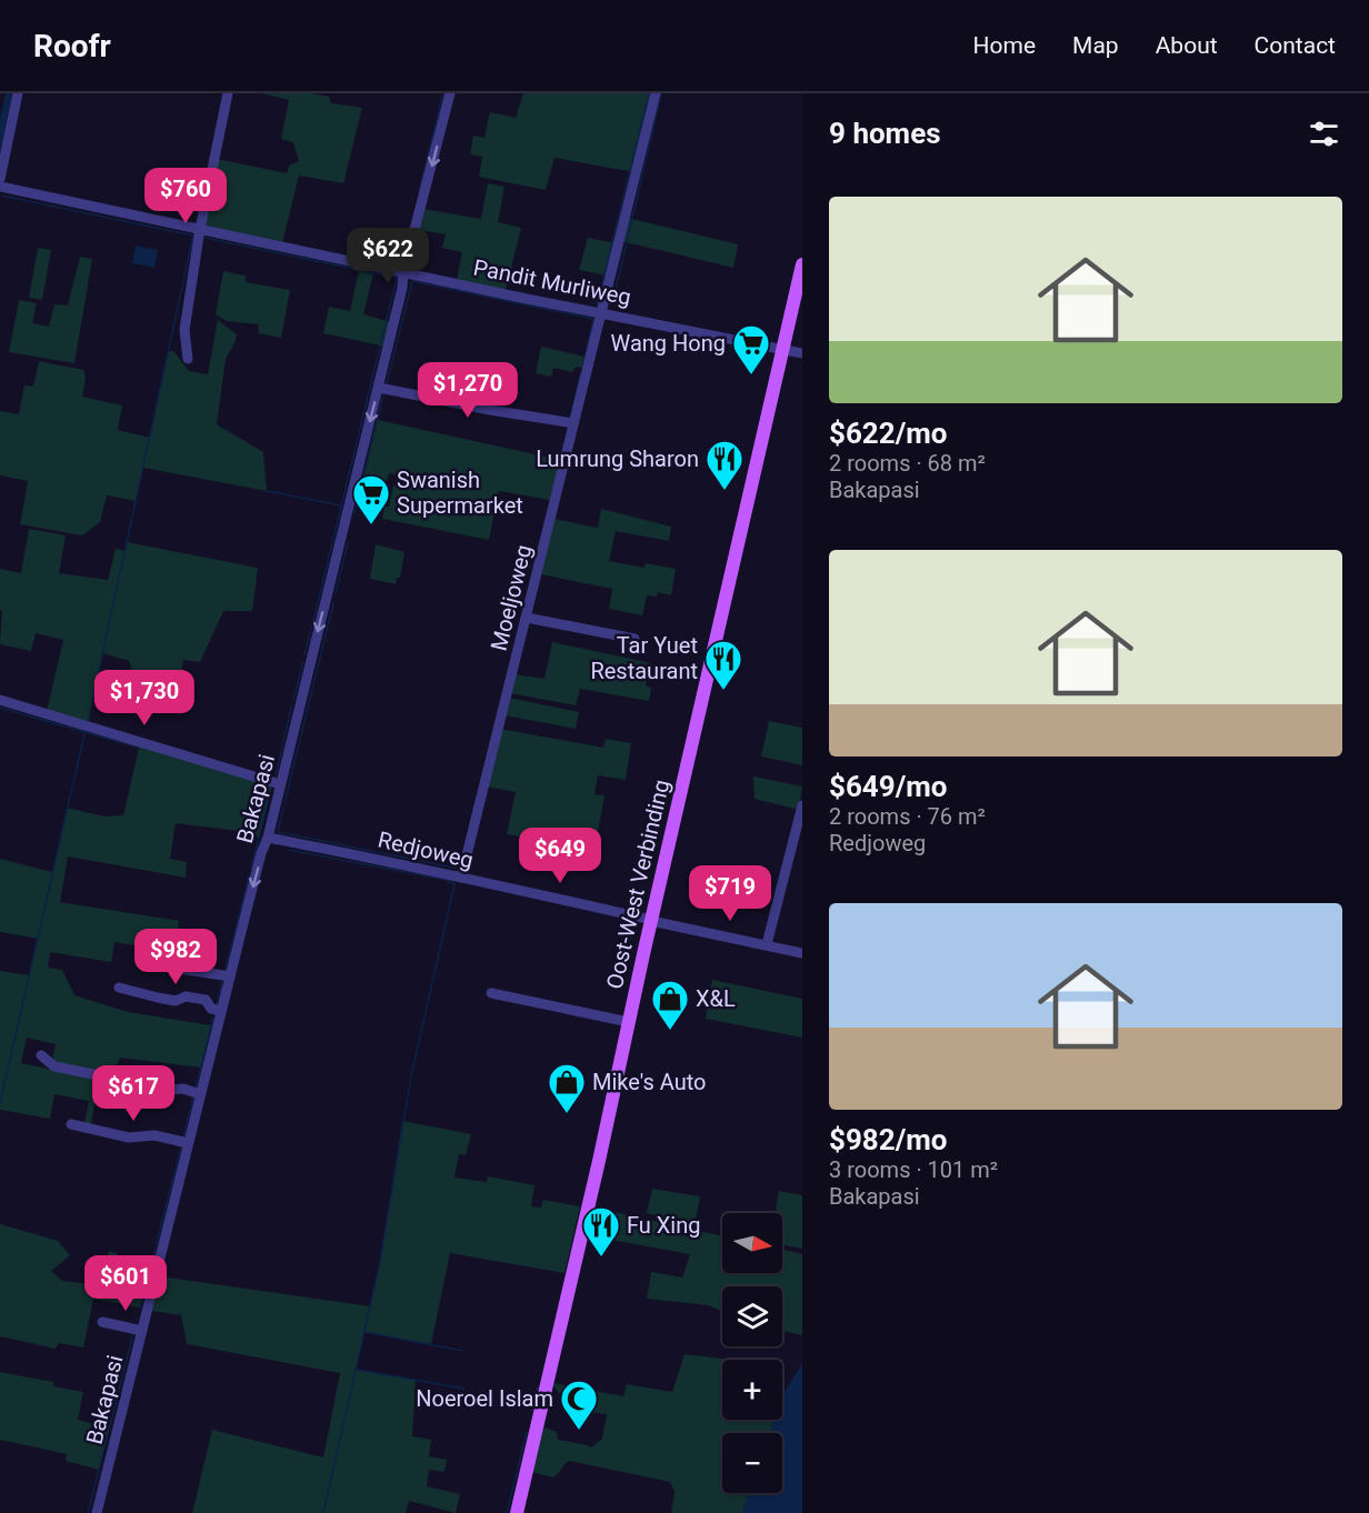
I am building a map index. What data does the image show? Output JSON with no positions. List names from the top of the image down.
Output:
{
  "streets": {
    "main road": ["Oost-West Verbinding"],
    "street": [
      "Pandit Murliweg",
      "Moeljoweg",
      "Bakapasi",
      "Redjoweg"
    ]
  },
  "crossings": [
    ["Pandit Murliweg", "Moeljoweg"],
    ["Pandit Murliweg", "Bakapasi"],
    ["Pandit Murliweg", "Oost-West Verbinding"],
    ["Moeljoweg", "Redjoweg"],
    ["Bakapasi", "Redjoweg"],
    ["Redjoweg", "Oost-West Verbinding"]
  ],
  "one_way": ["Bakapasi"],
  "places": {
    "supermarket": ["Wang Hong", "Swanish Supermarket"],
    "restaurant": ["Lumrung Sharon", "Tar Yuet Restaurant", "Fu Xing"],
    "shop": ["X&L", "Mike's Auto"],
    "mosque": ["Noeroel Islam"]
  },
  "north": "right",
  "page": {
    "header": "Roofr",
    "nav": [
      "Home",
      "Map",
      "About",
      "Contact"
    ],
    "heading": "9 homes",
    "price": [
      "$760",
      "$622",
      "$1,270",
      "$1,730",
      "$649",
      "$719",
      "$982",
      "$617",
      "$601"
    ],
    "list": [
      {
        "name": "$622/mo",
        "note": "2 rooms · 68 m² · Bakapasi"
      },
      {
        "name": "$649/mo",
        "note": "2 rooms · 76 m² · Redjoweg"
      },
      {
        "name": "$982/mo",
        "note": "3 rooms · 101 m² · Bakapasi"
      }
    ],
    "map_buttons": ["+", "−"]
  }
}
